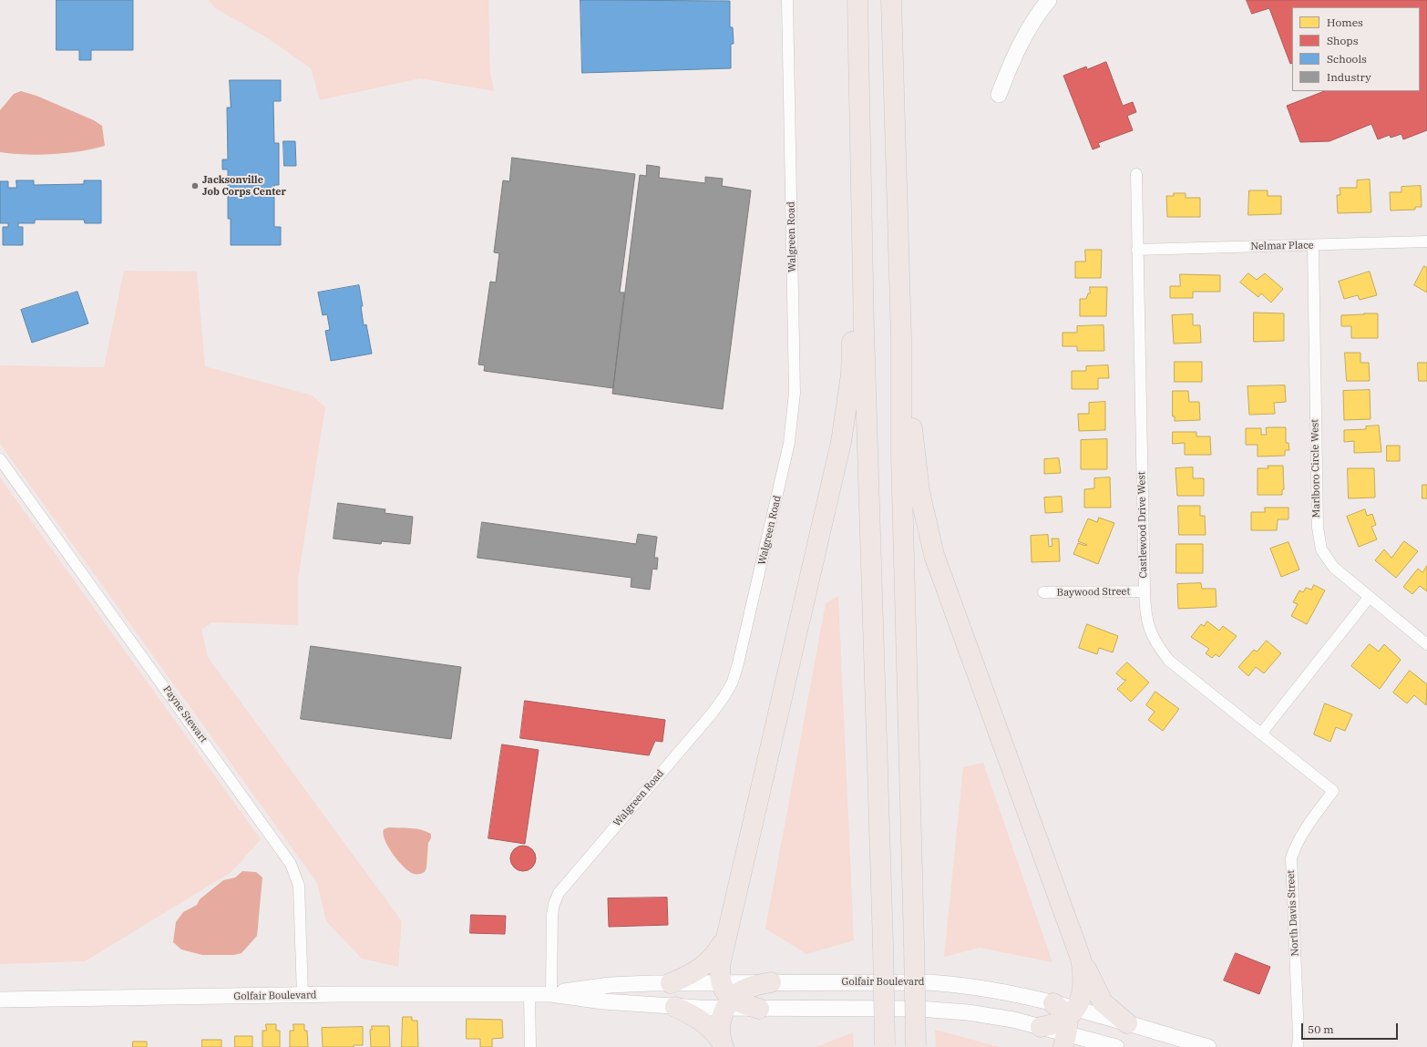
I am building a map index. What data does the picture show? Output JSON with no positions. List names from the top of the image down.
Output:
{
  "streets": {
    "main road": ["Golfair Boulevard"],
    "street": [
      "Walgreen Road",
      "Nelmar Place",
      "Marlboro Circle West",
      "Castlewood Drive West",
      "Baywood Street",
      "Payne Stewart",
      "North Davis Street"
    ]
  },
  "crossings": [
    ["Walgreen Road", "Golfair Boulevard"],
    ["Nelmar Place", "Marlboro Circle West"],
    ["Nelmar Place", "Castlewood Drive West"],
    ["Castlewood Drive West", "Baywood Street"],
    ["Castlewood Drive West", "North Davis Street"],
    ["Payne Stewart", "Golfair Boulevard"]
  ],
  "places": ["Jacksonville Job Corps Center"],
  "legend": [
    "Homes",
    "Shops",
    "Schools",
    "Industry"
  ],
  "scale_bar": "50 m"
}
